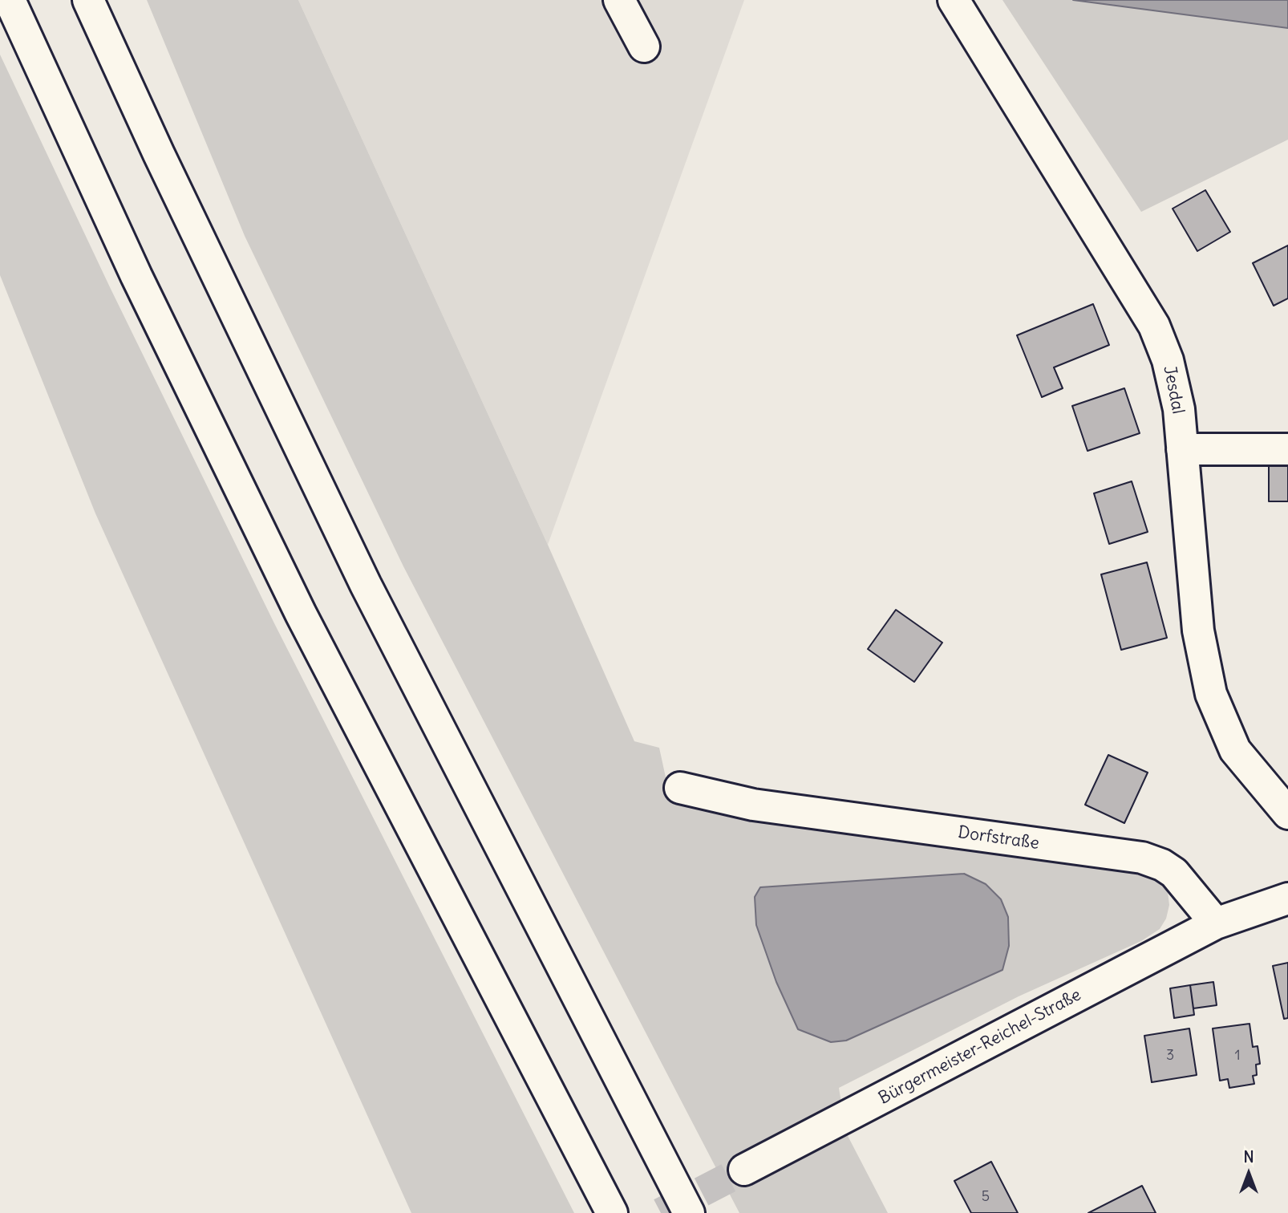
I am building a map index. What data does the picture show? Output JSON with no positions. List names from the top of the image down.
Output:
{
  "streets": {
    "main road": ["Jesdal", "Dorfstraße", "Bürgermeister-Reichel-Straße"]
  },
  "crossings": [
    ["Dorfstraße", "Bürgermeister-Reichel-Straße"]
  ],
  "house_numbers": ["3", "1", "5"],
  "north": "top"
}
